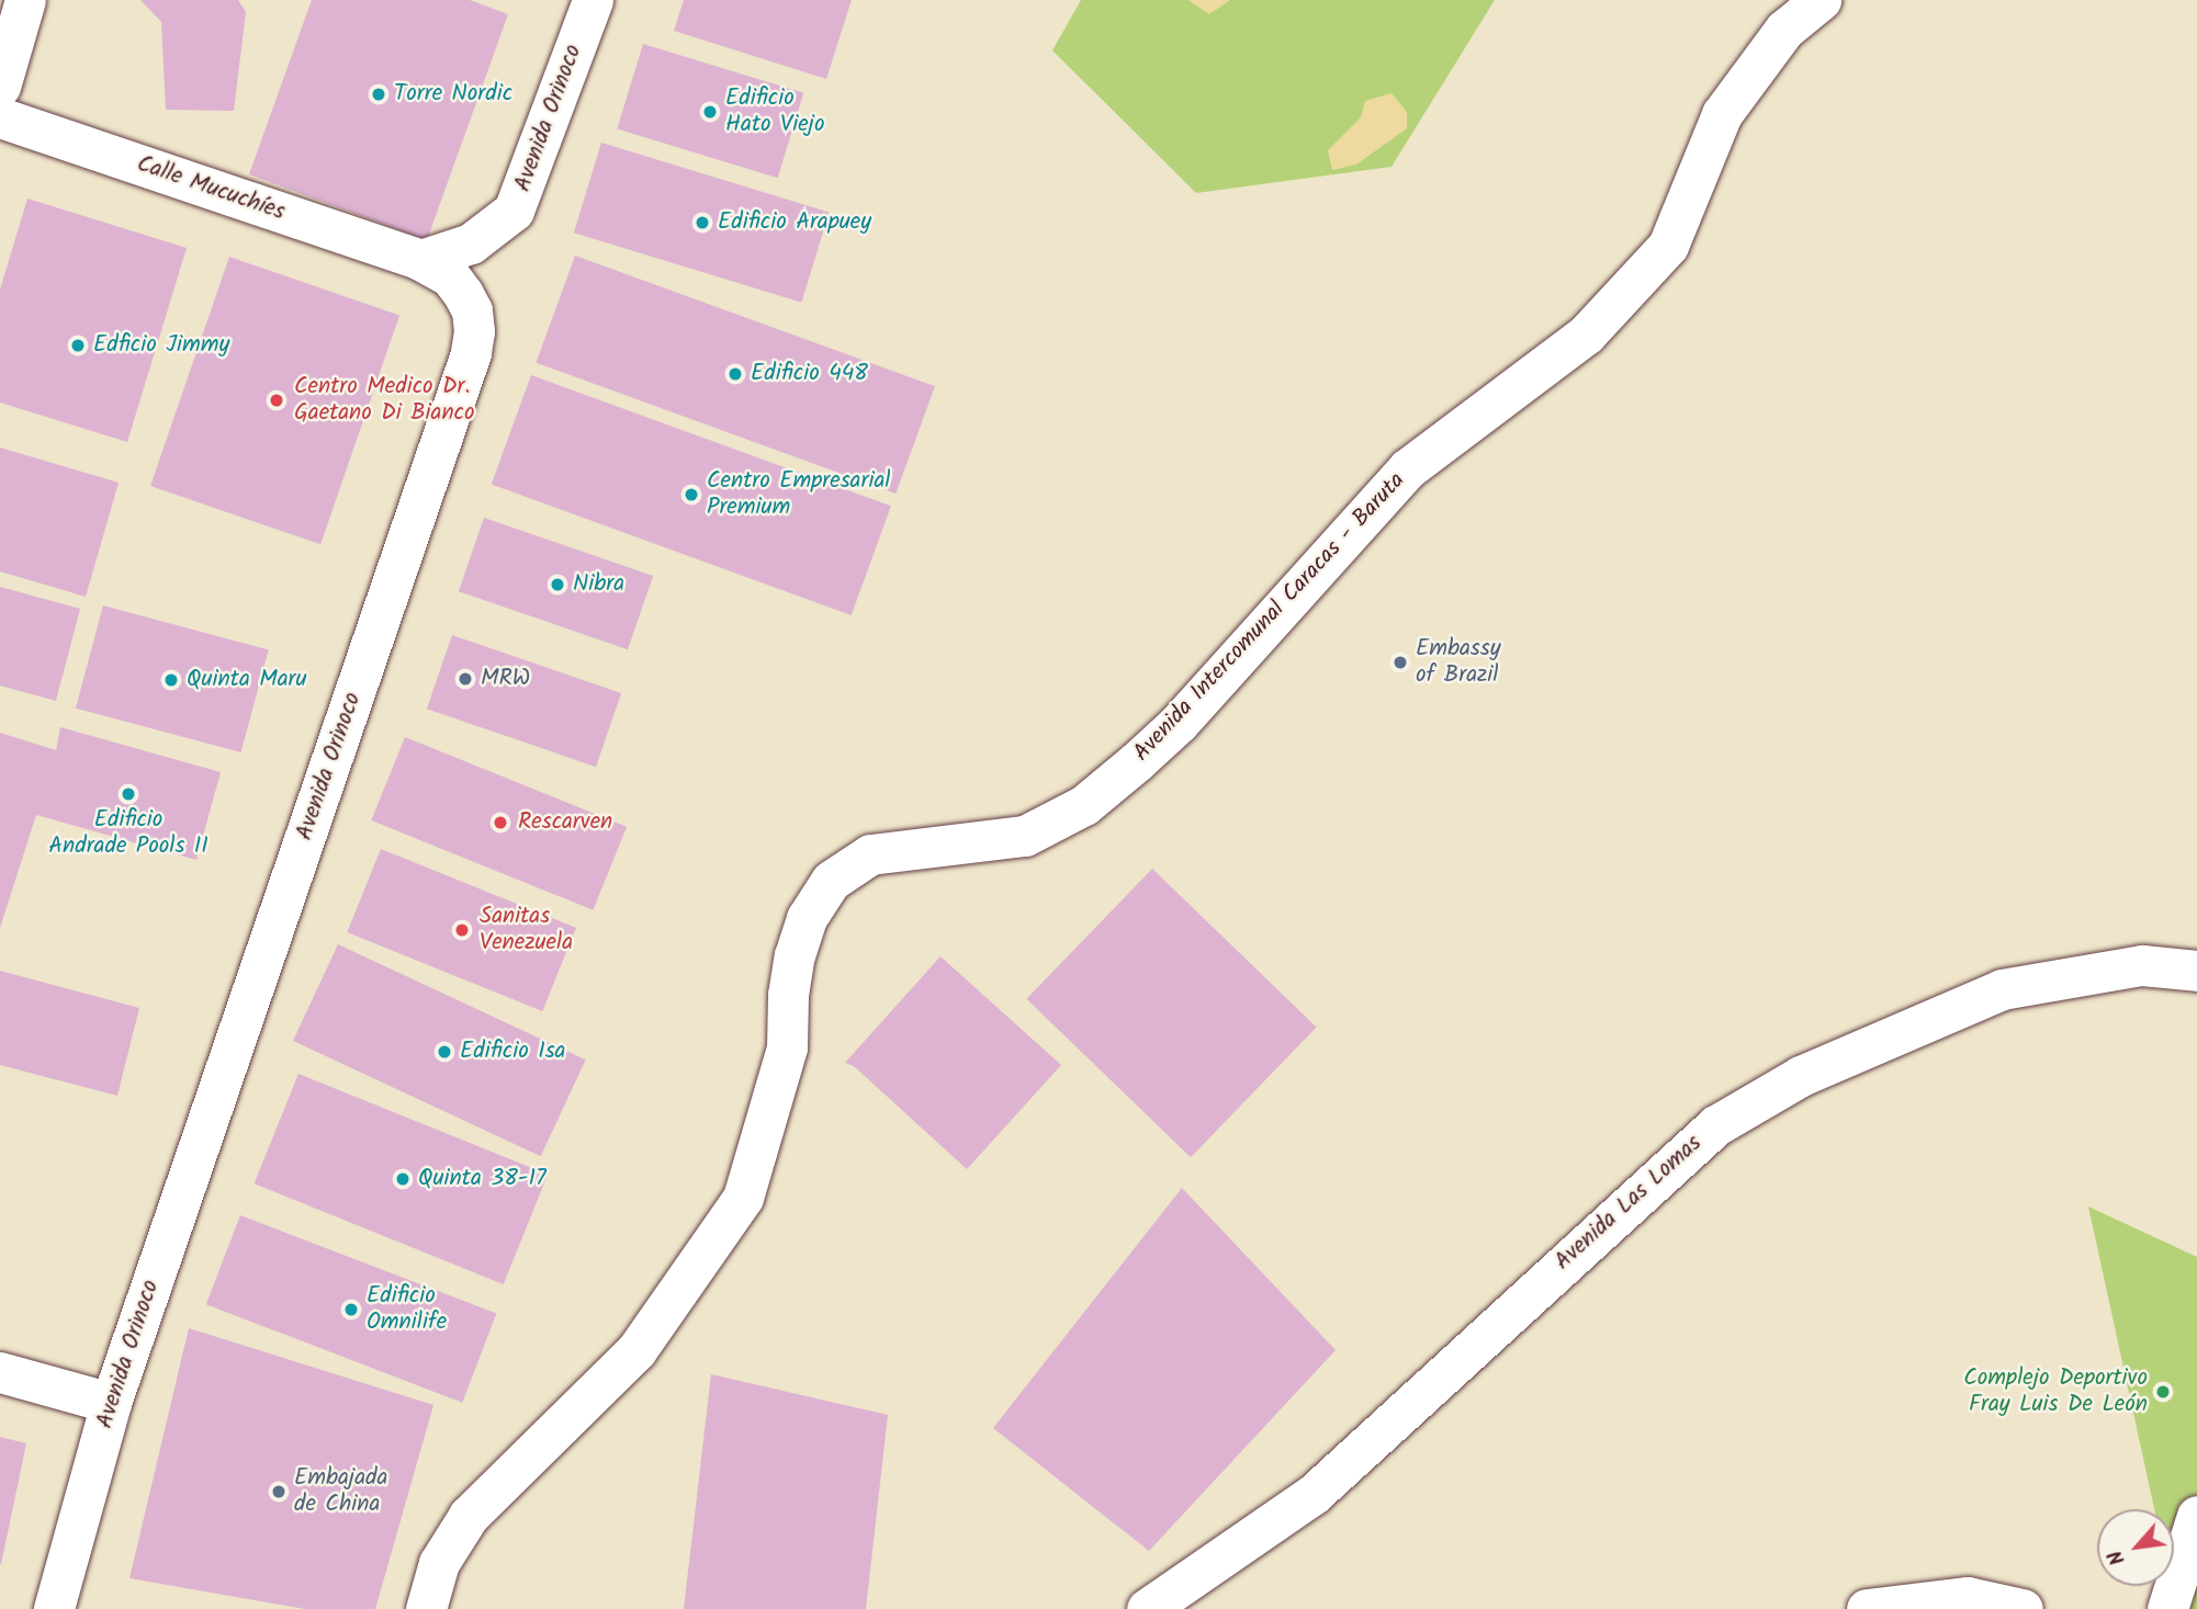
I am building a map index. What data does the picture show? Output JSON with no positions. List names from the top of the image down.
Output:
{
  "streets": {
    "street": [
      "Avenida Orinoco",
      "Calle Mucuchíes",
      "Avenida Intercomunal Caracas - Baruta",
      "Avenida Las Lomas"
    ]
  },
  "crossings": [
    ["Avenida Orinoco", "Calle Mucuchíes"]
  ],
  "places": [
    "Torre Nordic",
    "Edificio Hato Viejo",
    "Edificio Arapuey",
    "Edficio Jimmy",
    "Edificio 448",
    "Centro Medico Dr. Gaetano Di Bianco",
    "Centro Empresarial Premium",
    "Nibra",
    "Embassy of Brazil",
    "MRW",
    "Quinta Maru",
    "Edificio Andrade Pools II",
    "Rescarven",
    "Sanitas Venezuela",
    "Edificio Isa",
    "Quinta 38-17",
    "Edificio Omnilife",
    "Complejo Deportivo Fray Luis De León",
    "Embajada de China"
  ],
  "north": "bottom left"
}
